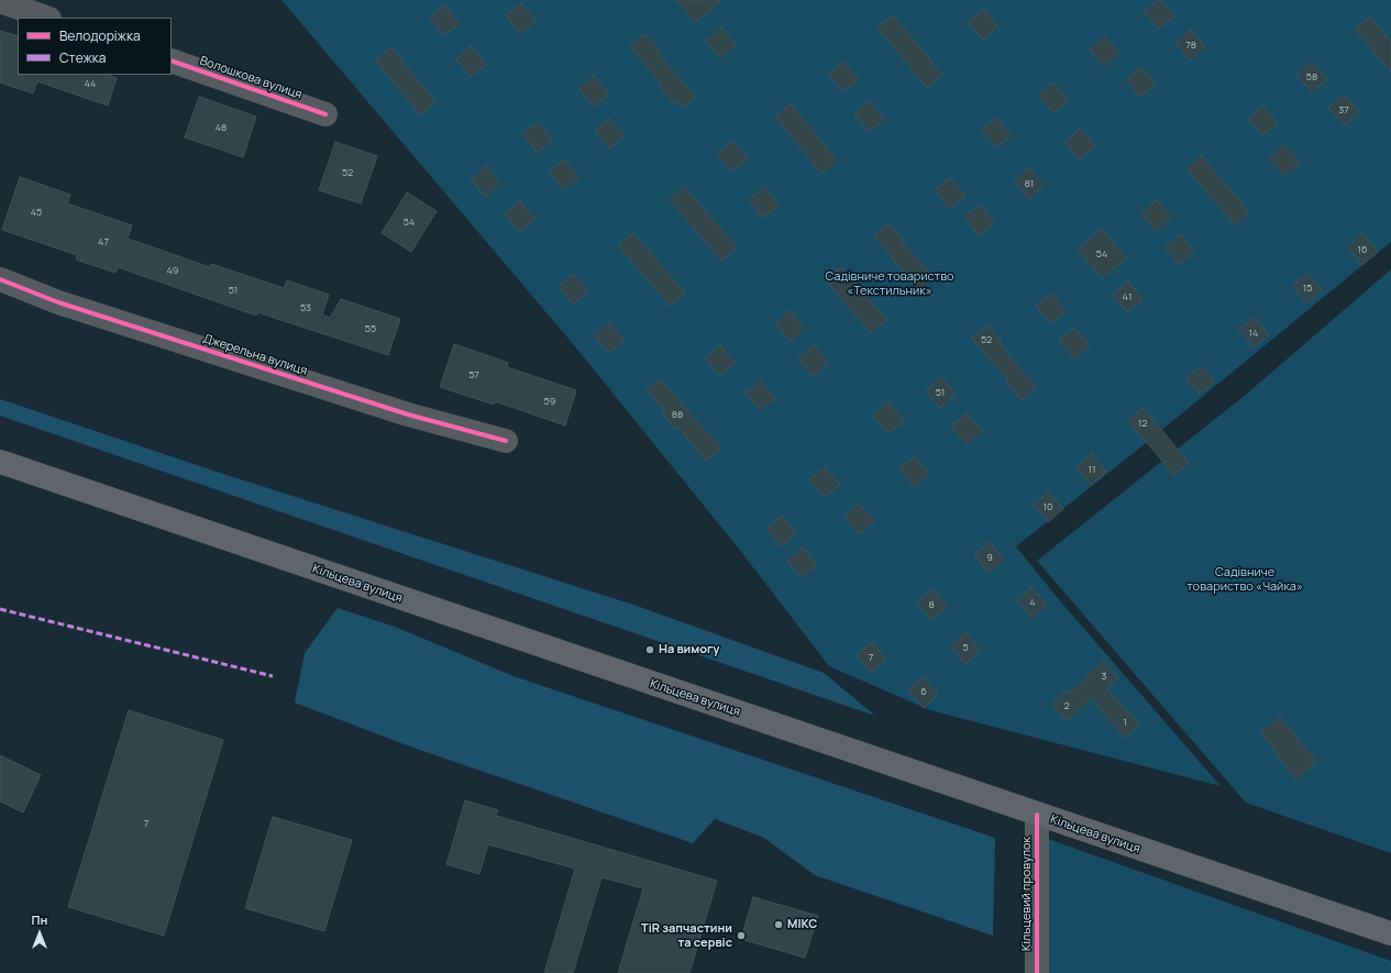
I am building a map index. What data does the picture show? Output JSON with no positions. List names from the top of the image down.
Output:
{
  "streets": {
    "main road": ["Кільцева вулиця"],
    "street": ["Волошкова вулиця", "Джерельна вулиця", "Кільцевий провулок"]
  },
  "crossings": [
    ["Кільцева вулиця", "Кільцевий провулок"]
  ],
  "parks": ["Садівниче товариство «Текстильник»", "Садівниче товариство «Чайка»"],
  "places": ["На вимогу", "МІКС", "TiR запчастини та сервіс"],
  "house_numbers": [
    "78",
    "58",
    "44",
    "37",
    "48",
    "52",
    "81",
    "45",
    "54",
    "47",
    "16",
    "54",
    "49",
    "15",
    "51",
    "41",
    "53",
    "55",
    "14",
    "52",
    "57",
    "51",
    "59",
    "88",
    "12",
    "11",
    "10",
    "9",
    "4",
    "8",
    "5",
    "7",
    "3",
    "6",
    "2",
    "1",
    "7"
  ],
  "legend": ["Велодоріжка", "Стежка"],
  "north": "top"
}
